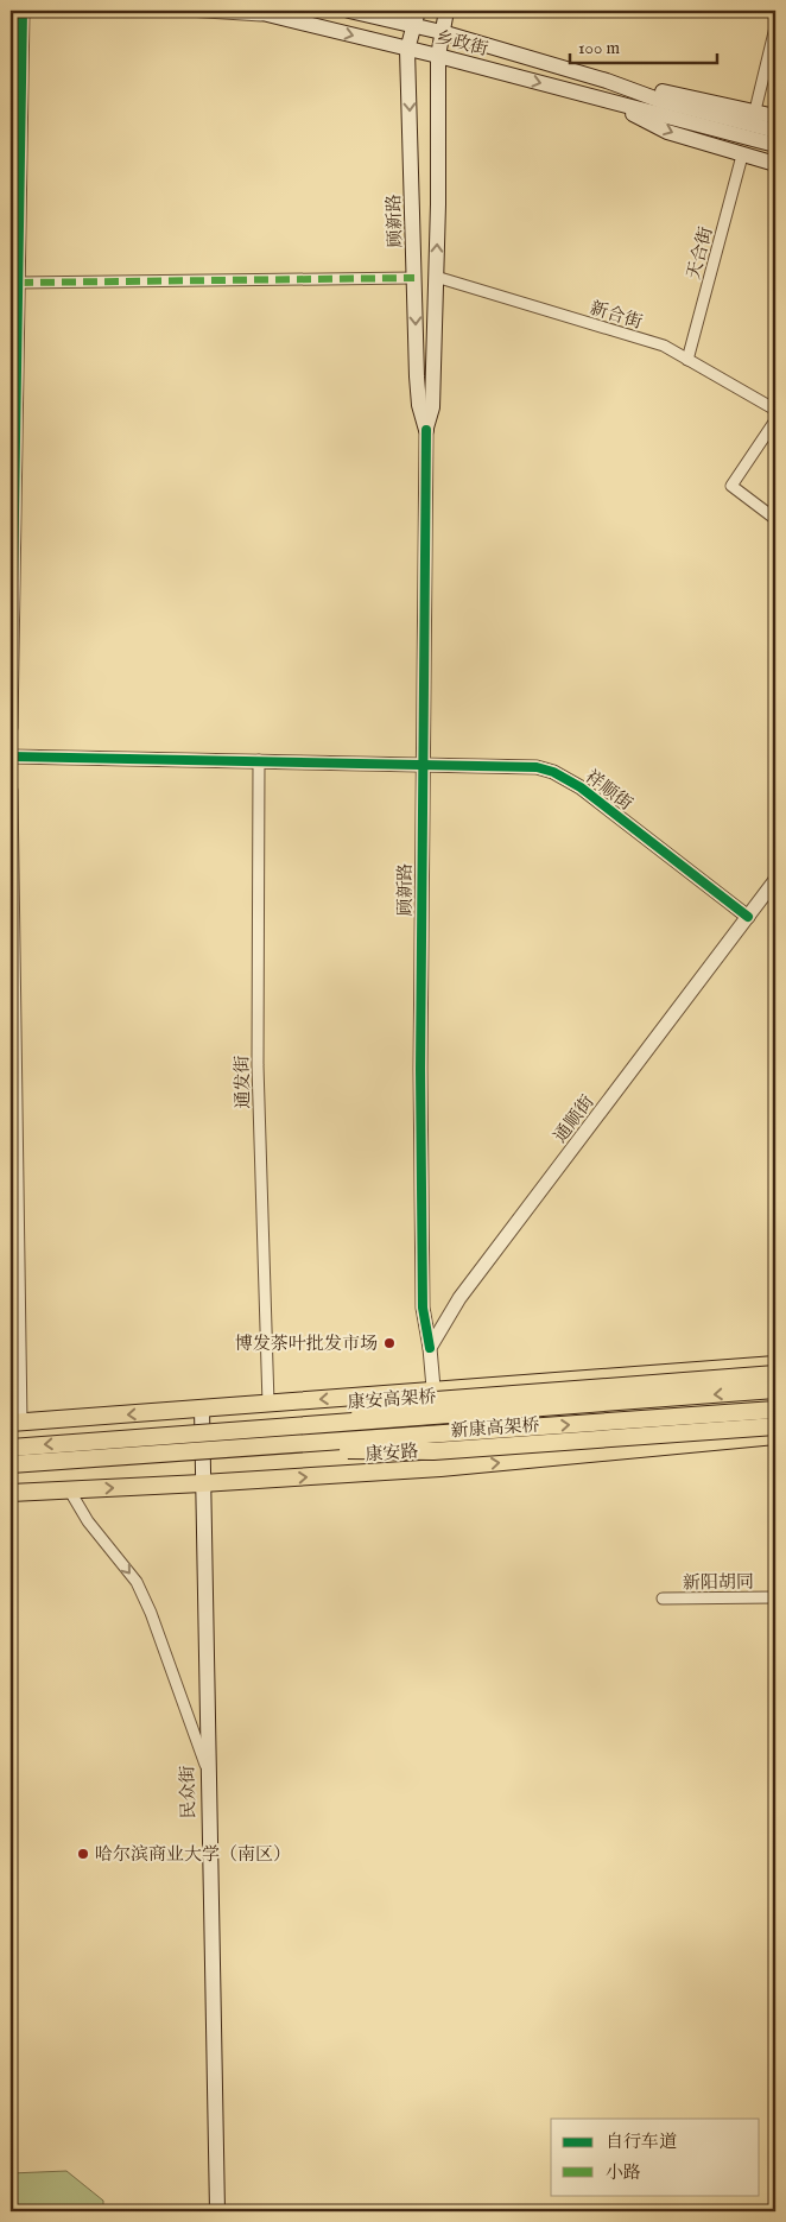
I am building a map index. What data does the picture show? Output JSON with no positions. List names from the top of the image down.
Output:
{
  "streets": {
    "highway": ["康安高架桥", "新康高架桥", "康安路"],
    "main road": ["乡政街", "顾新路", "民众街"],
    "street": [
      "天合街",
      "新合街",
      "祥顺街",
      "通发街",
      "通顺街",
      "新阳胡同"
    ]
  },
  "crossings": [
    ["乡政街", "顾新路"],
    ["乡政街", "天合街"],
    ["顾新路", "新合街"],
    ["顾新路", "祥顺街"],
    ["顾新路", "通顺街"],
    ["天合街", "新合街"],
    ["祥顺街", "通发街"],
    ["祥顺街", "通顺街"],
    ["康安路", "民众街"]
  ],
  "one_way": ["乡政街"],
  "places": ["博发茶叶批发市场", "哈尔滨商业大学（南区）"],
  "legend": ["自行车道", "小路"],
  "scale_bar": "100 m"
}
